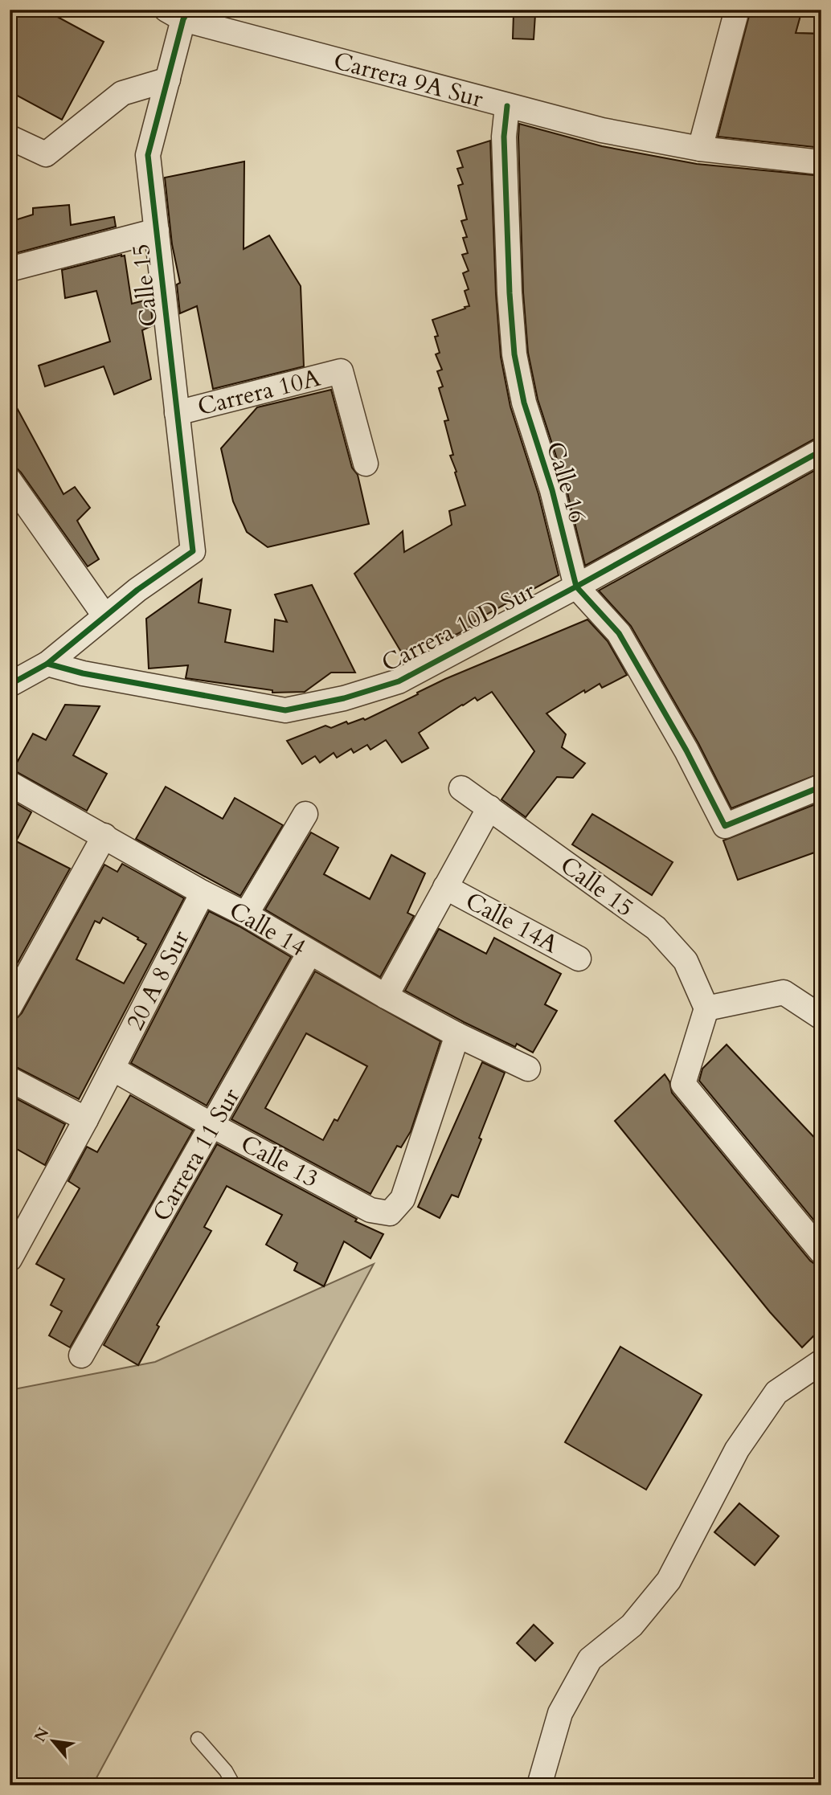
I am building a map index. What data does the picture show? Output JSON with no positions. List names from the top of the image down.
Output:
{
  "streets": {
    "street": [
      "Carrera 9A Sur",
      "Calle 15",
      "Carrera 10A",
      "Calle 16",
      "Carrera 10D Sur",
      "Calle 14A",
      "Calle 14",
      "20 A 8 Sur",
      "Carrera 11 Sur",
      "Calle 13"
    ]
  },
  "crossings": [
    ["Carrera 9A Sur", "Calle 15"],
    ["Carrera 9A Sur", "Calle 16"],
    ["Calle 15", "Carrera 10A"],
    ["Calle 16", "Carrera 10D Sur"],
    ["Calle 14", "20 A 8 Sur"],
    ["Calle 14", "Carrera 11 Sur"],
    ["Calle 14", "Calle 13"],
    ["20 A 8 Sur", "Calle 13"],
    ["Carrera 11 Sur", "Calle 13"]
  ],
  "north": "top left"
}
